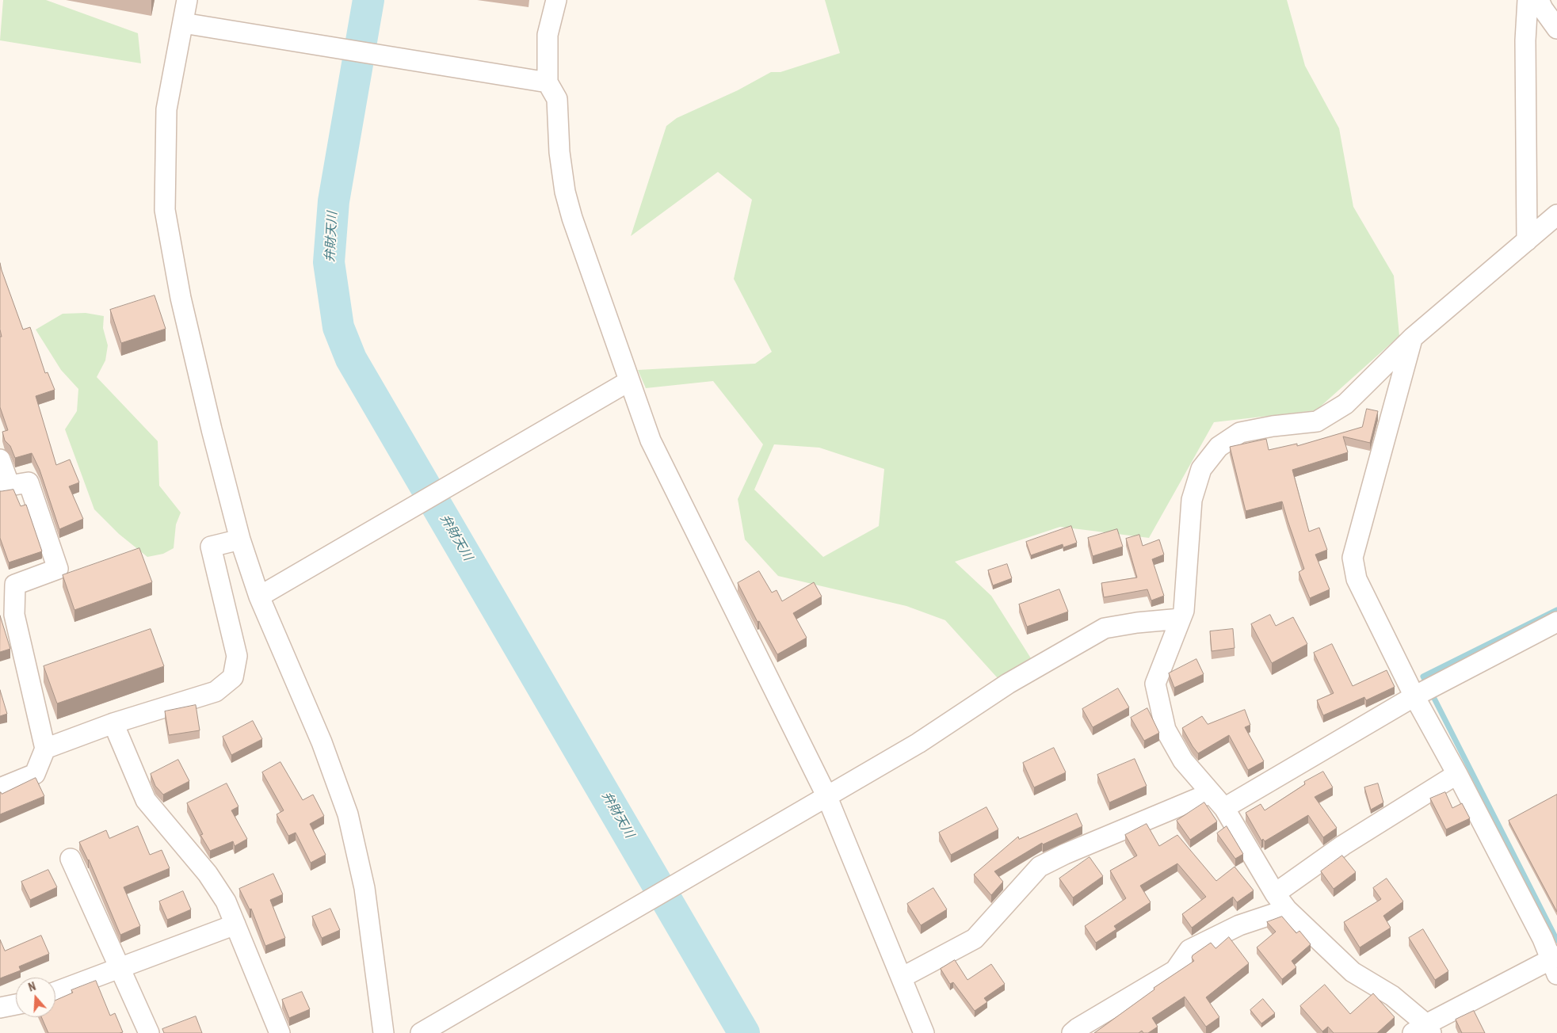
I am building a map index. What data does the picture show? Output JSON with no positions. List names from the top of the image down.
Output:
{
  "water": ["弁財天川"],
  "north": "top"
}
